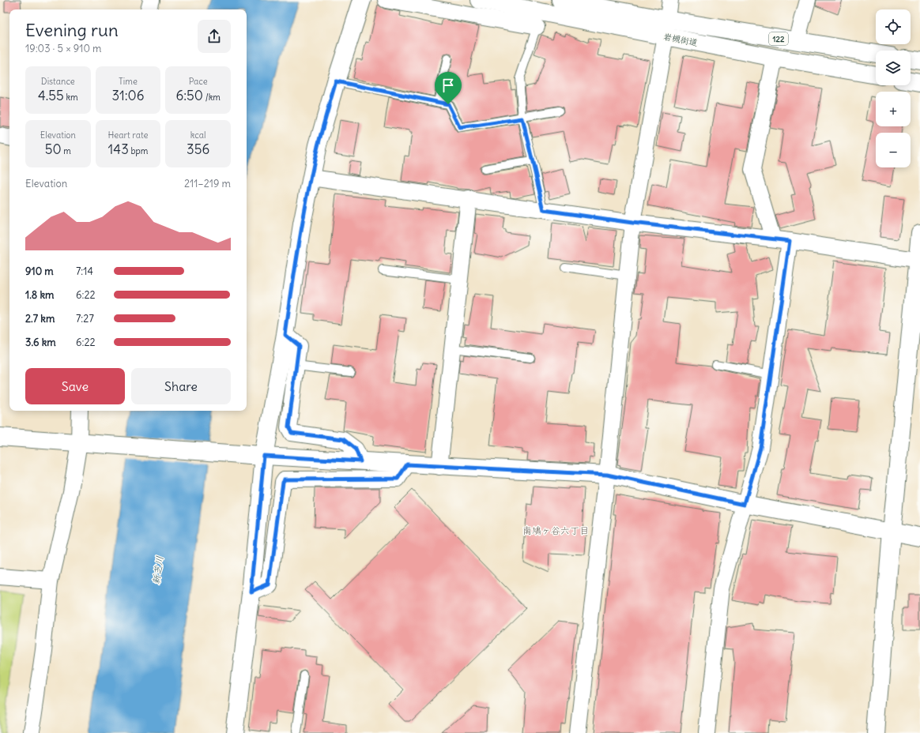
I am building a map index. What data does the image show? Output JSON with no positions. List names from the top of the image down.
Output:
{
  "streets": {
    "main road": ["122", "岩槻街道"]
  },
  "districts": ["南鳩ヶ谷六丁目"],
  "water": ["新芝川"],
  "page": {
    "map_buttons": ["+", "−"],
    "heading": ["Evening run", "19:03 · 5 × 910 m"],
    "stats": [
      ["Distance", "4.55 km"],
      ["Time", "31:06"],
      ["Pace", "6:50 /km"],
      ["Elevation", "50 m"],
      ["Heart rate", "143 bpm"],
      ["kcal", "356"]
    ],
    "chart": ["Elevation", "211–219 m"],
    "list": [
      {
        "name": "910 m",
        "note": "7:14"
      },
      {
        "name": "1.8 km",
        "note": "6:22"
      },
      {
        "name": "2.7 km",
        "note": "7:27"
      },
      {
        "name": "3.6 km",
        "note": "6:22"
      }
    ],
    "buttons": ["Save", "Share"]
  }
}
